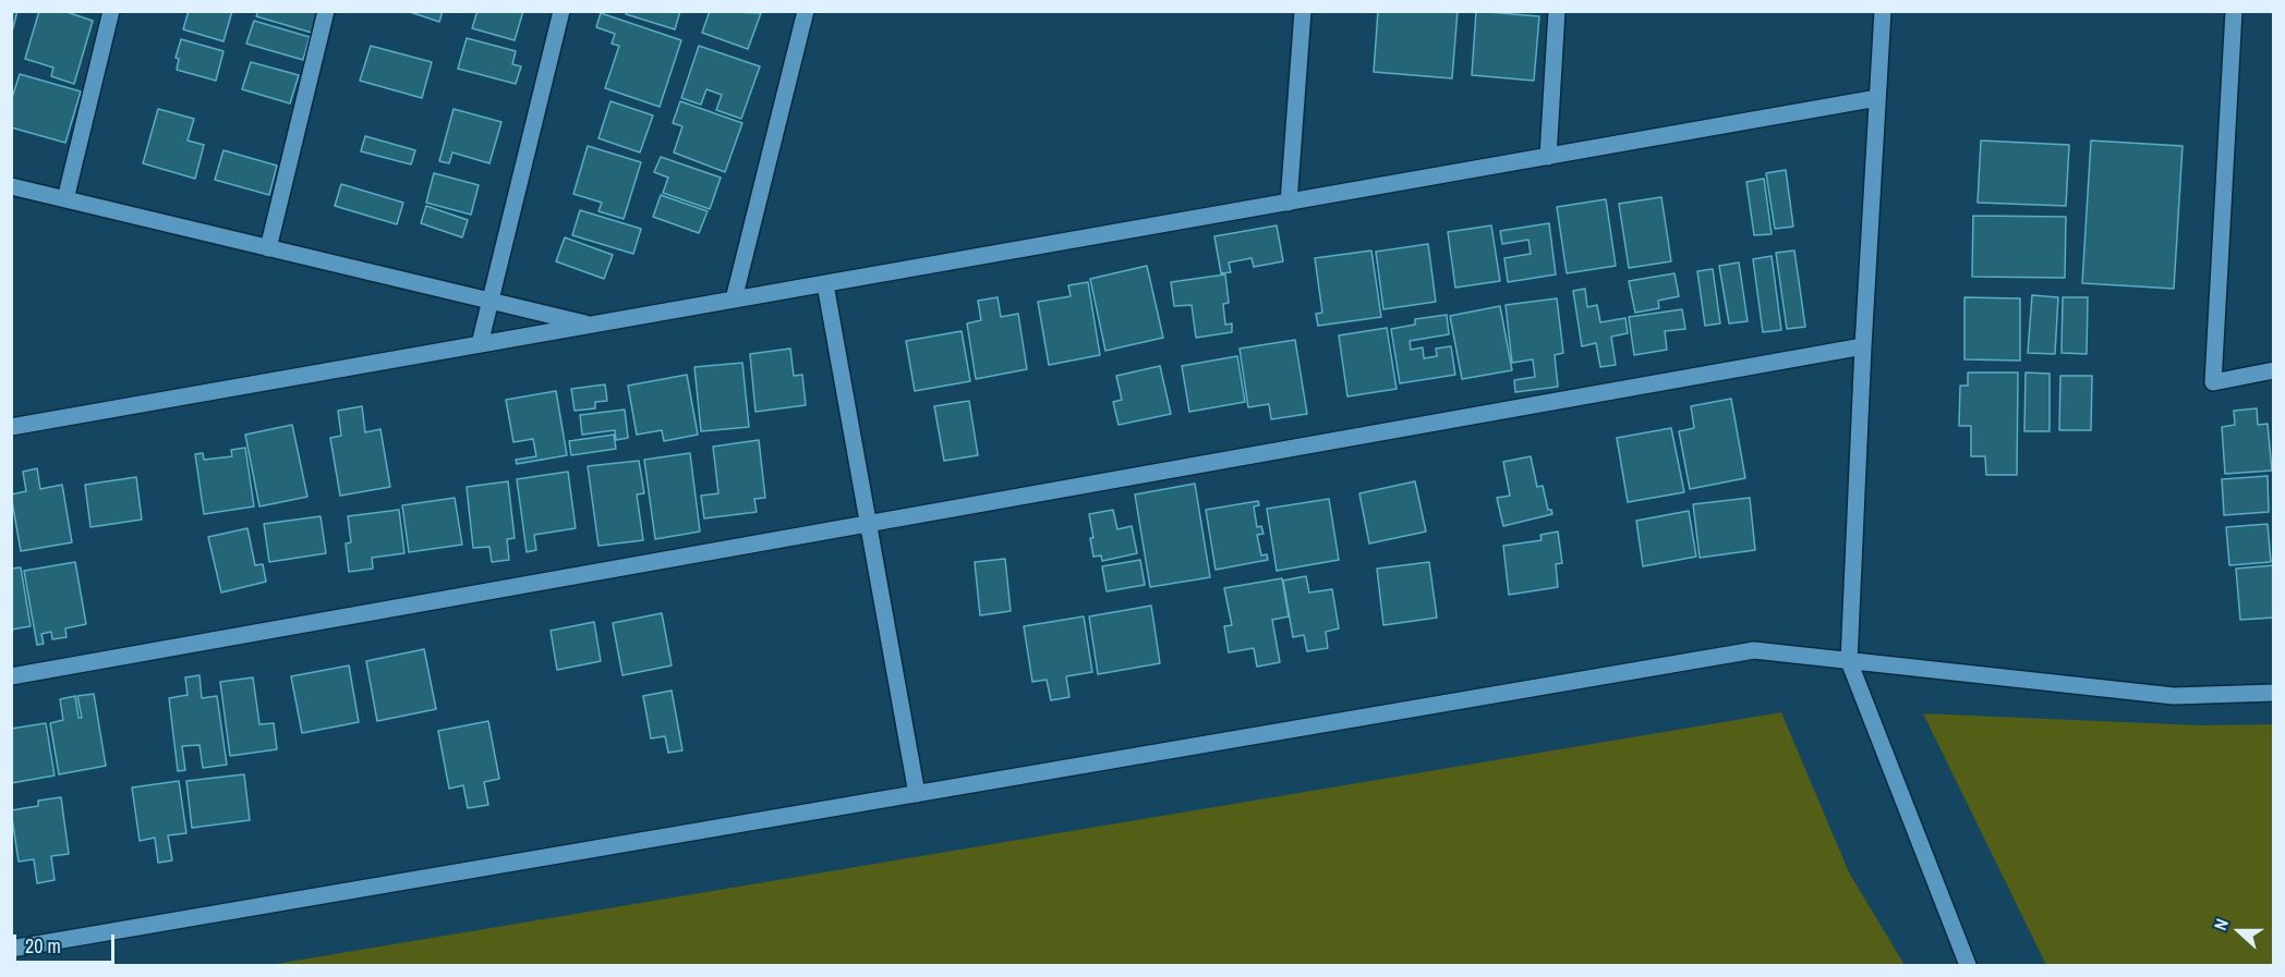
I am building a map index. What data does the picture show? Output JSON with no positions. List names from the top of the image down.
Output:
{
  "scale_bar": "20 m",
  "north": "left"
}
